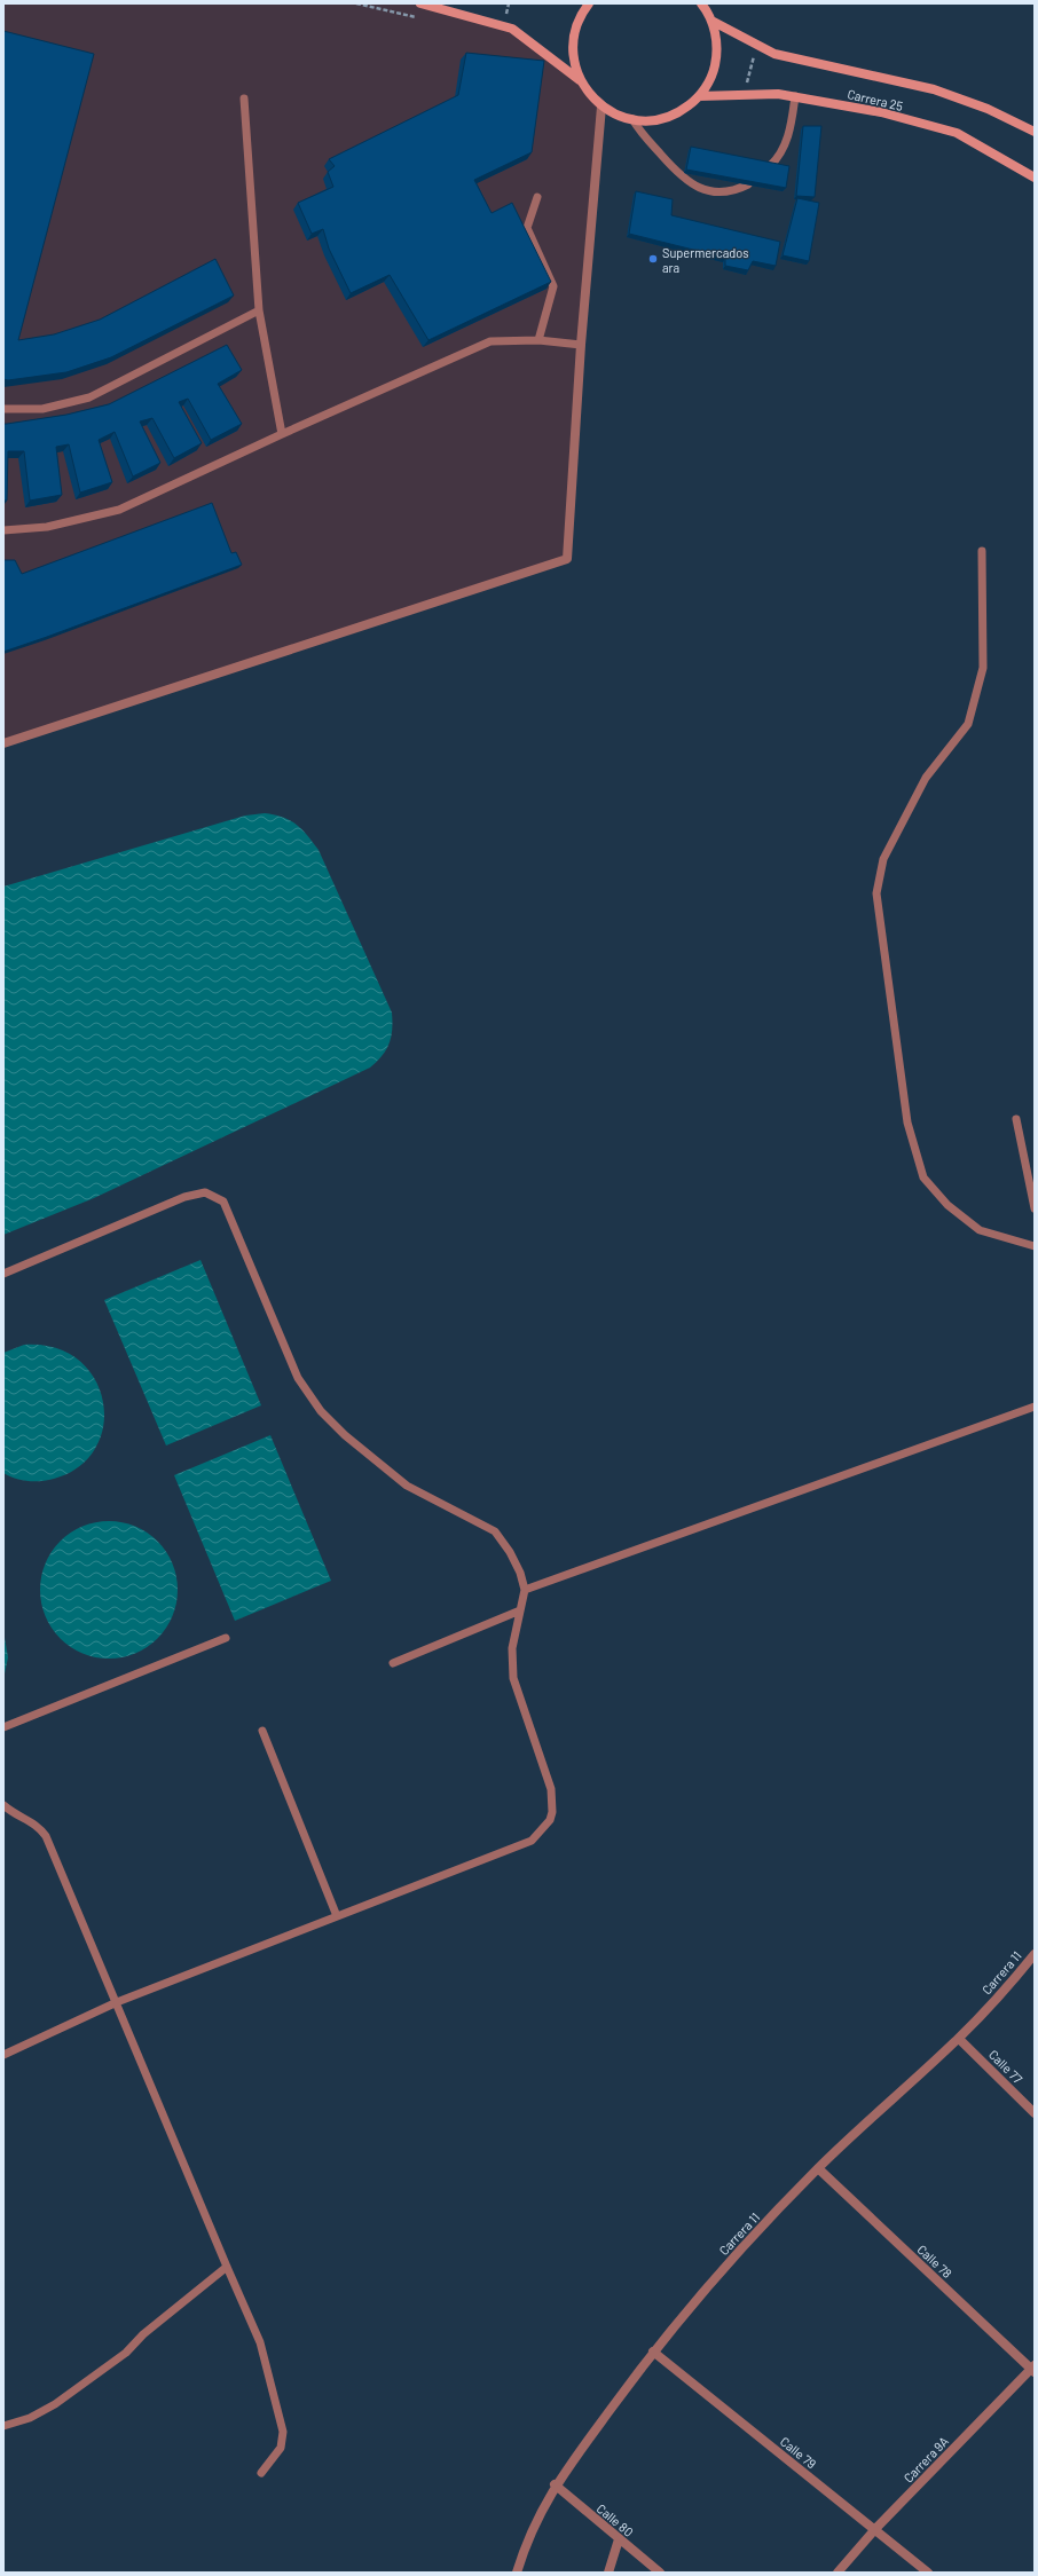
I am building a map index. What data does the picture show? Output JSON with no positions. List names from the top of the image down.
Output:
{
  "streets": {
    "main road": ["Carrera 25"],
    "street": [
      "Carrera 11",
      "Calle 77",
      "Calle 78",
      "Calle 79",
      "Carrera 9A",
      "Calle 80"
    ]
  },
  "crossings": [
    ["Carrera 11", "Calle 77"],
    ["Carrera 11", "Calle 78"],
    ["Carrera 11", "Calle 79"],
    ["Carrera 11", "Calle 80"],
    ["Calle 78", "Carrera 9A"],
    ["Calle 79", "Carrera 9A"]
  ],
  "places": ["Supermercados ara"]
}
